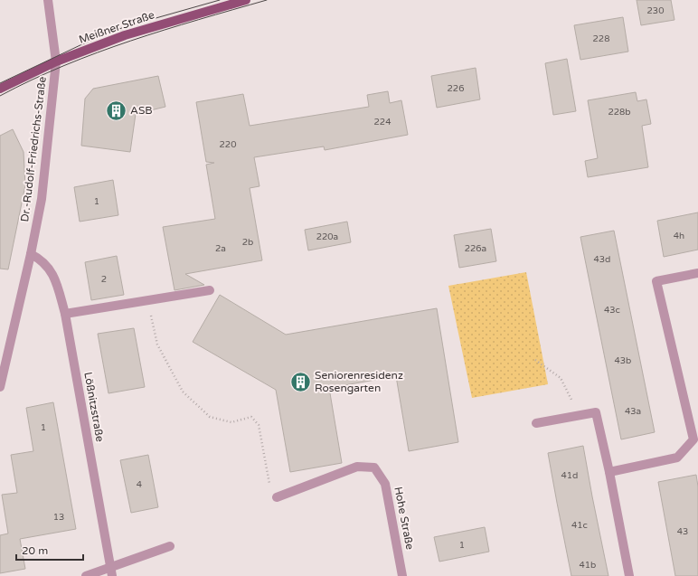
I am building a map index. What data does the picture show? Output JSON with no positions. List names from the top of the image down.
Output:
{
  "streets": {
    "main road": ["Meißner Straße"],
    "street": ["Dr.-Rudolf-Friedrichs-Straße", "Lößnitzstraße", "Hohe Straße"]
  },
  "crossings": [
    ["Meißner Straße", "Dr.-Rudolf-Friedrichs-Straße"],
    ["Dr.-Rudolf-Friedrichs-Straße", "Lößnitzstraße"]
  ],
  "places": {
    "building": ["ASB", "Seniorenresidenz Rosengarten"]
  },
  "house_numbers": [
    "230",
    "228",
    "226",
    "228b",
    "224",
    "220",
    "1",
    "4h",
    "220a",
    "2b",
    "2a",
    "226a",
    "43d",
    "2",
    "43c",
    "43b",
    "43a",
    "1",
    "41d",
    "4",
    "13",
    "41c",
    "43",
    "1",
    "41b"
  ],
  "scale_bar": "20 m"
}
